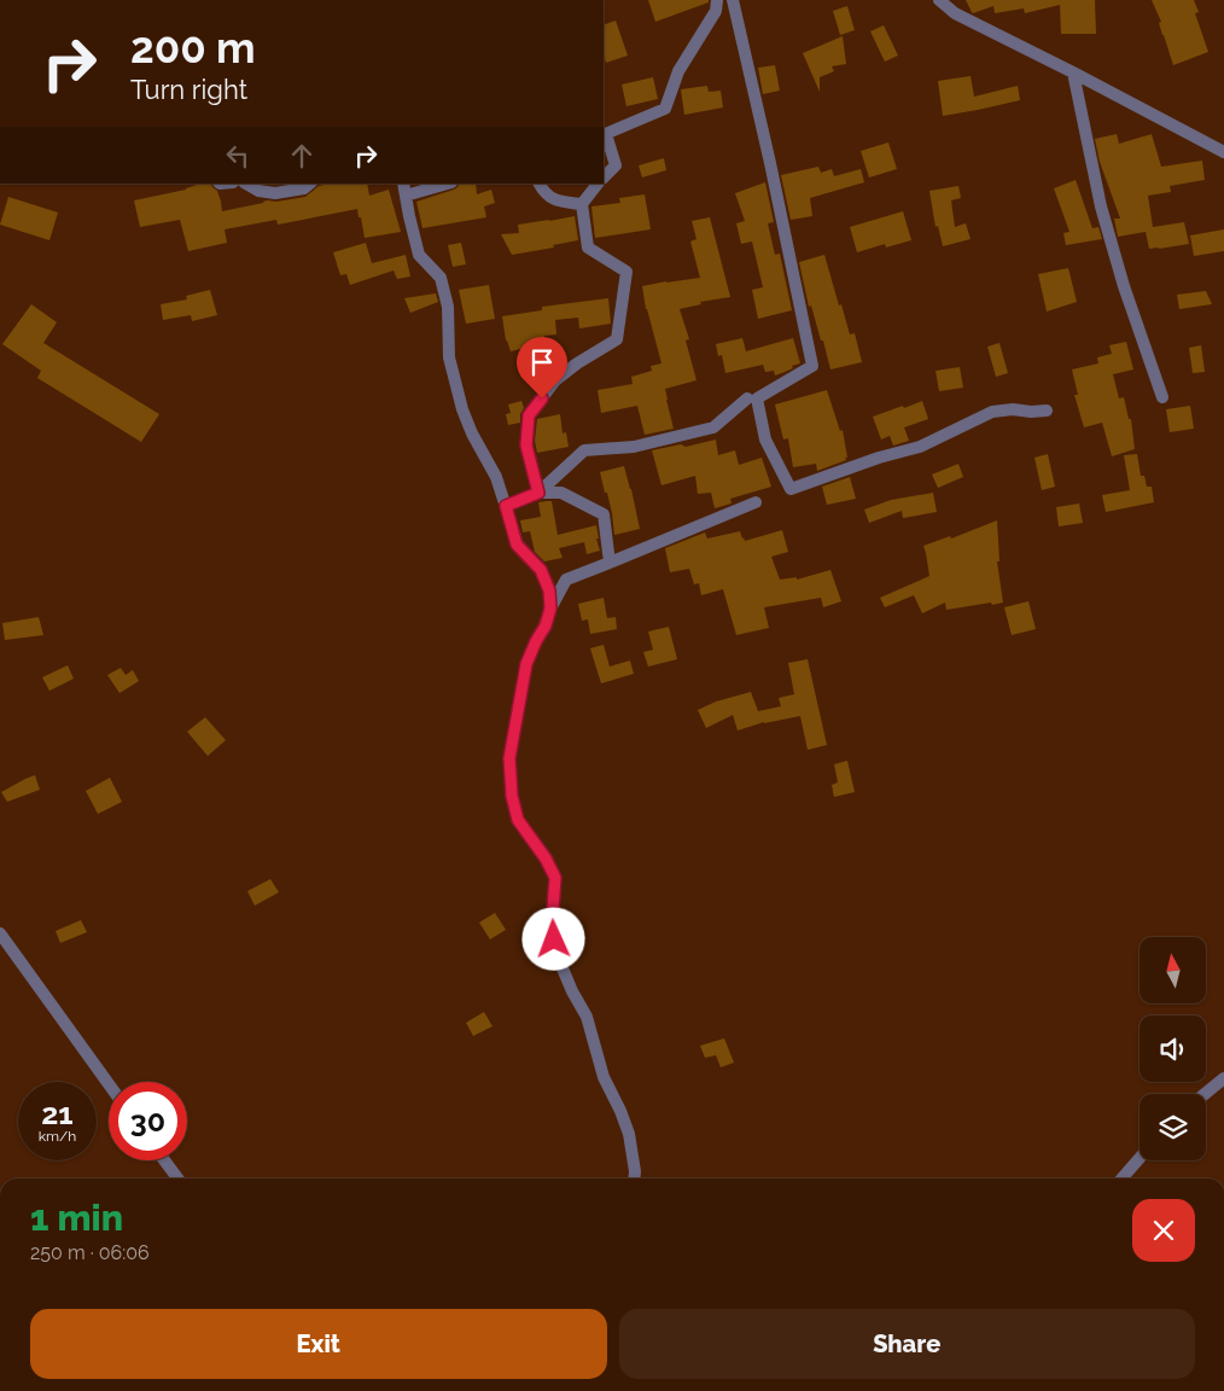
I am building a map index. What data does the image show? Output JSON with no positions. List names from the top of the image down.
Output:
{
  "north": "top",
  "page": {
    "turn": ["200 m", "Turn right"],
    "speed": "21 km/h",
    "limit": "30",
    "heading": ["1 min", "250 m · 06:06"],
    "buttons": ["Exit", "Share"]
  }
}
